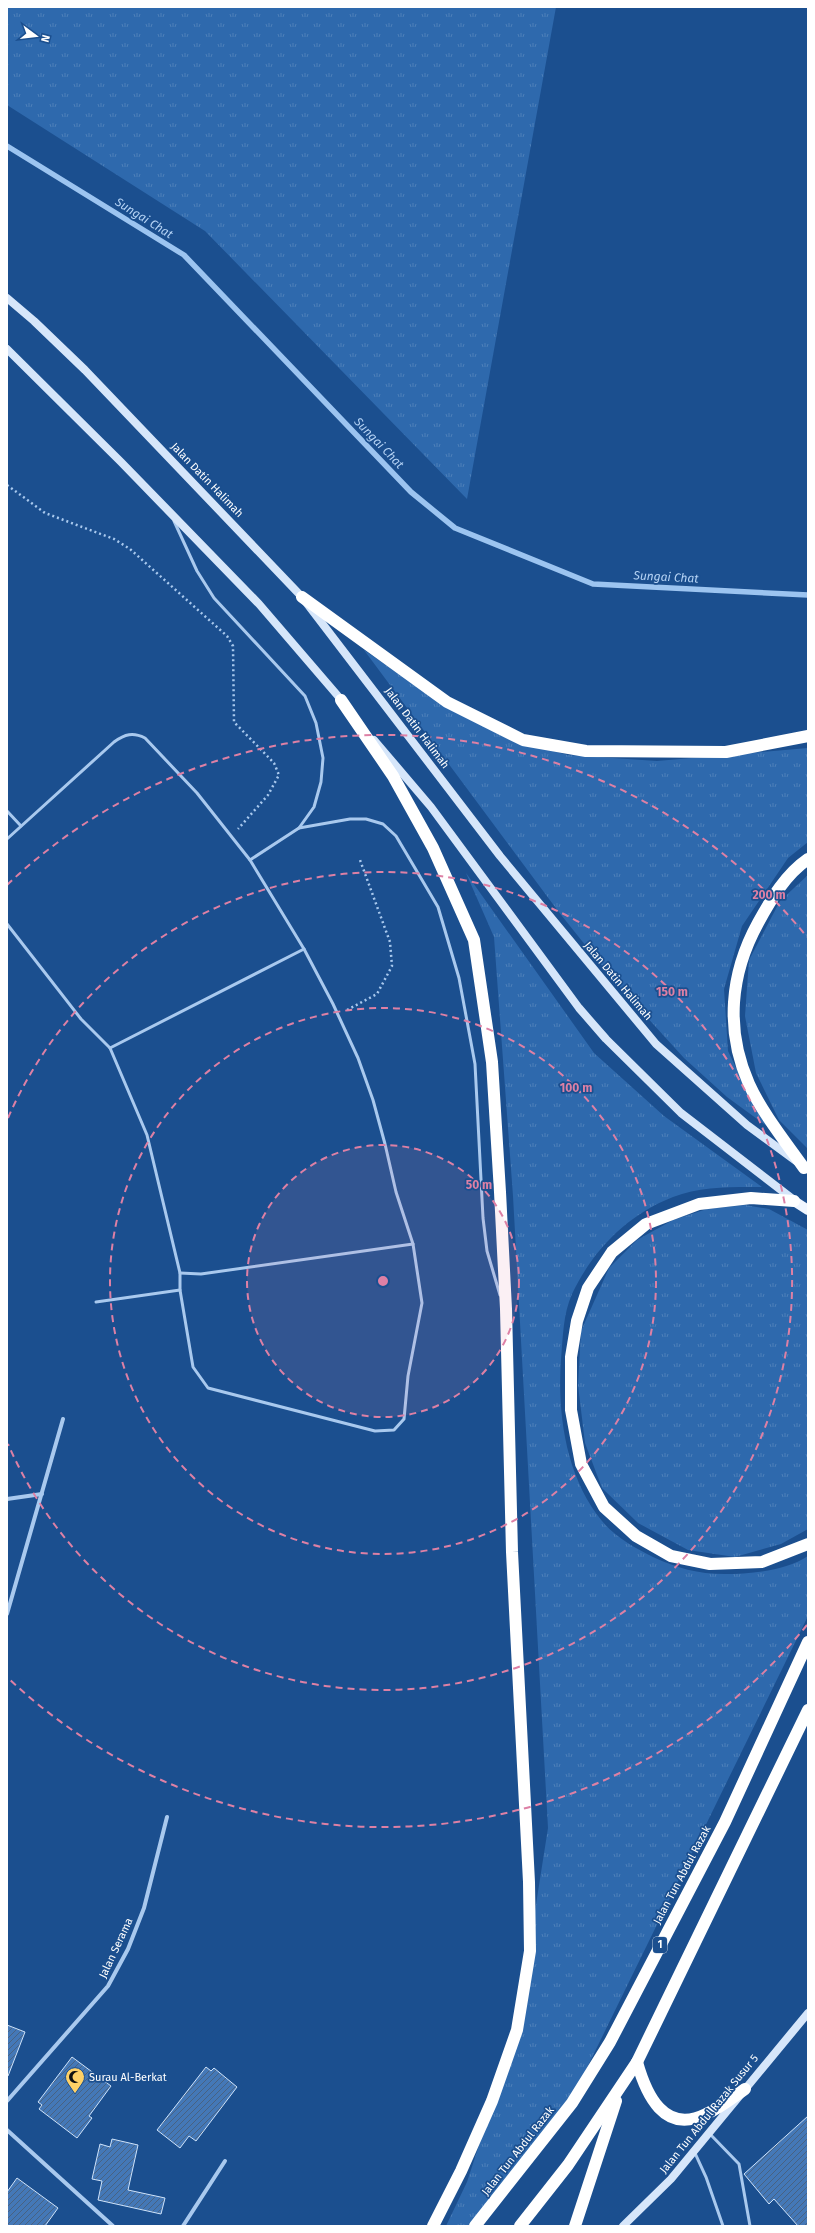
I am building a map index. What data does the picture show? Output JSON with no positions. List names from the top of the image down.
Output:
{
  "streets": {
    "highway": ["Jalan Tun Abdul Razak", "1"],
    "main road": ["Jalan Datin Halimah", "Jalan Tun Abdul Razak Susur 5"],
    "street": ["Jalan Serama"]
  },
  "water": ["Sungai Chat"],
  "places": {
    "mosque": ["Surau Al-Berkat"]
  },
  "north": "right",
  "rings": [
    "200 m",
    "150 m",
    "100 m",
    "50 m"
  ]
}
